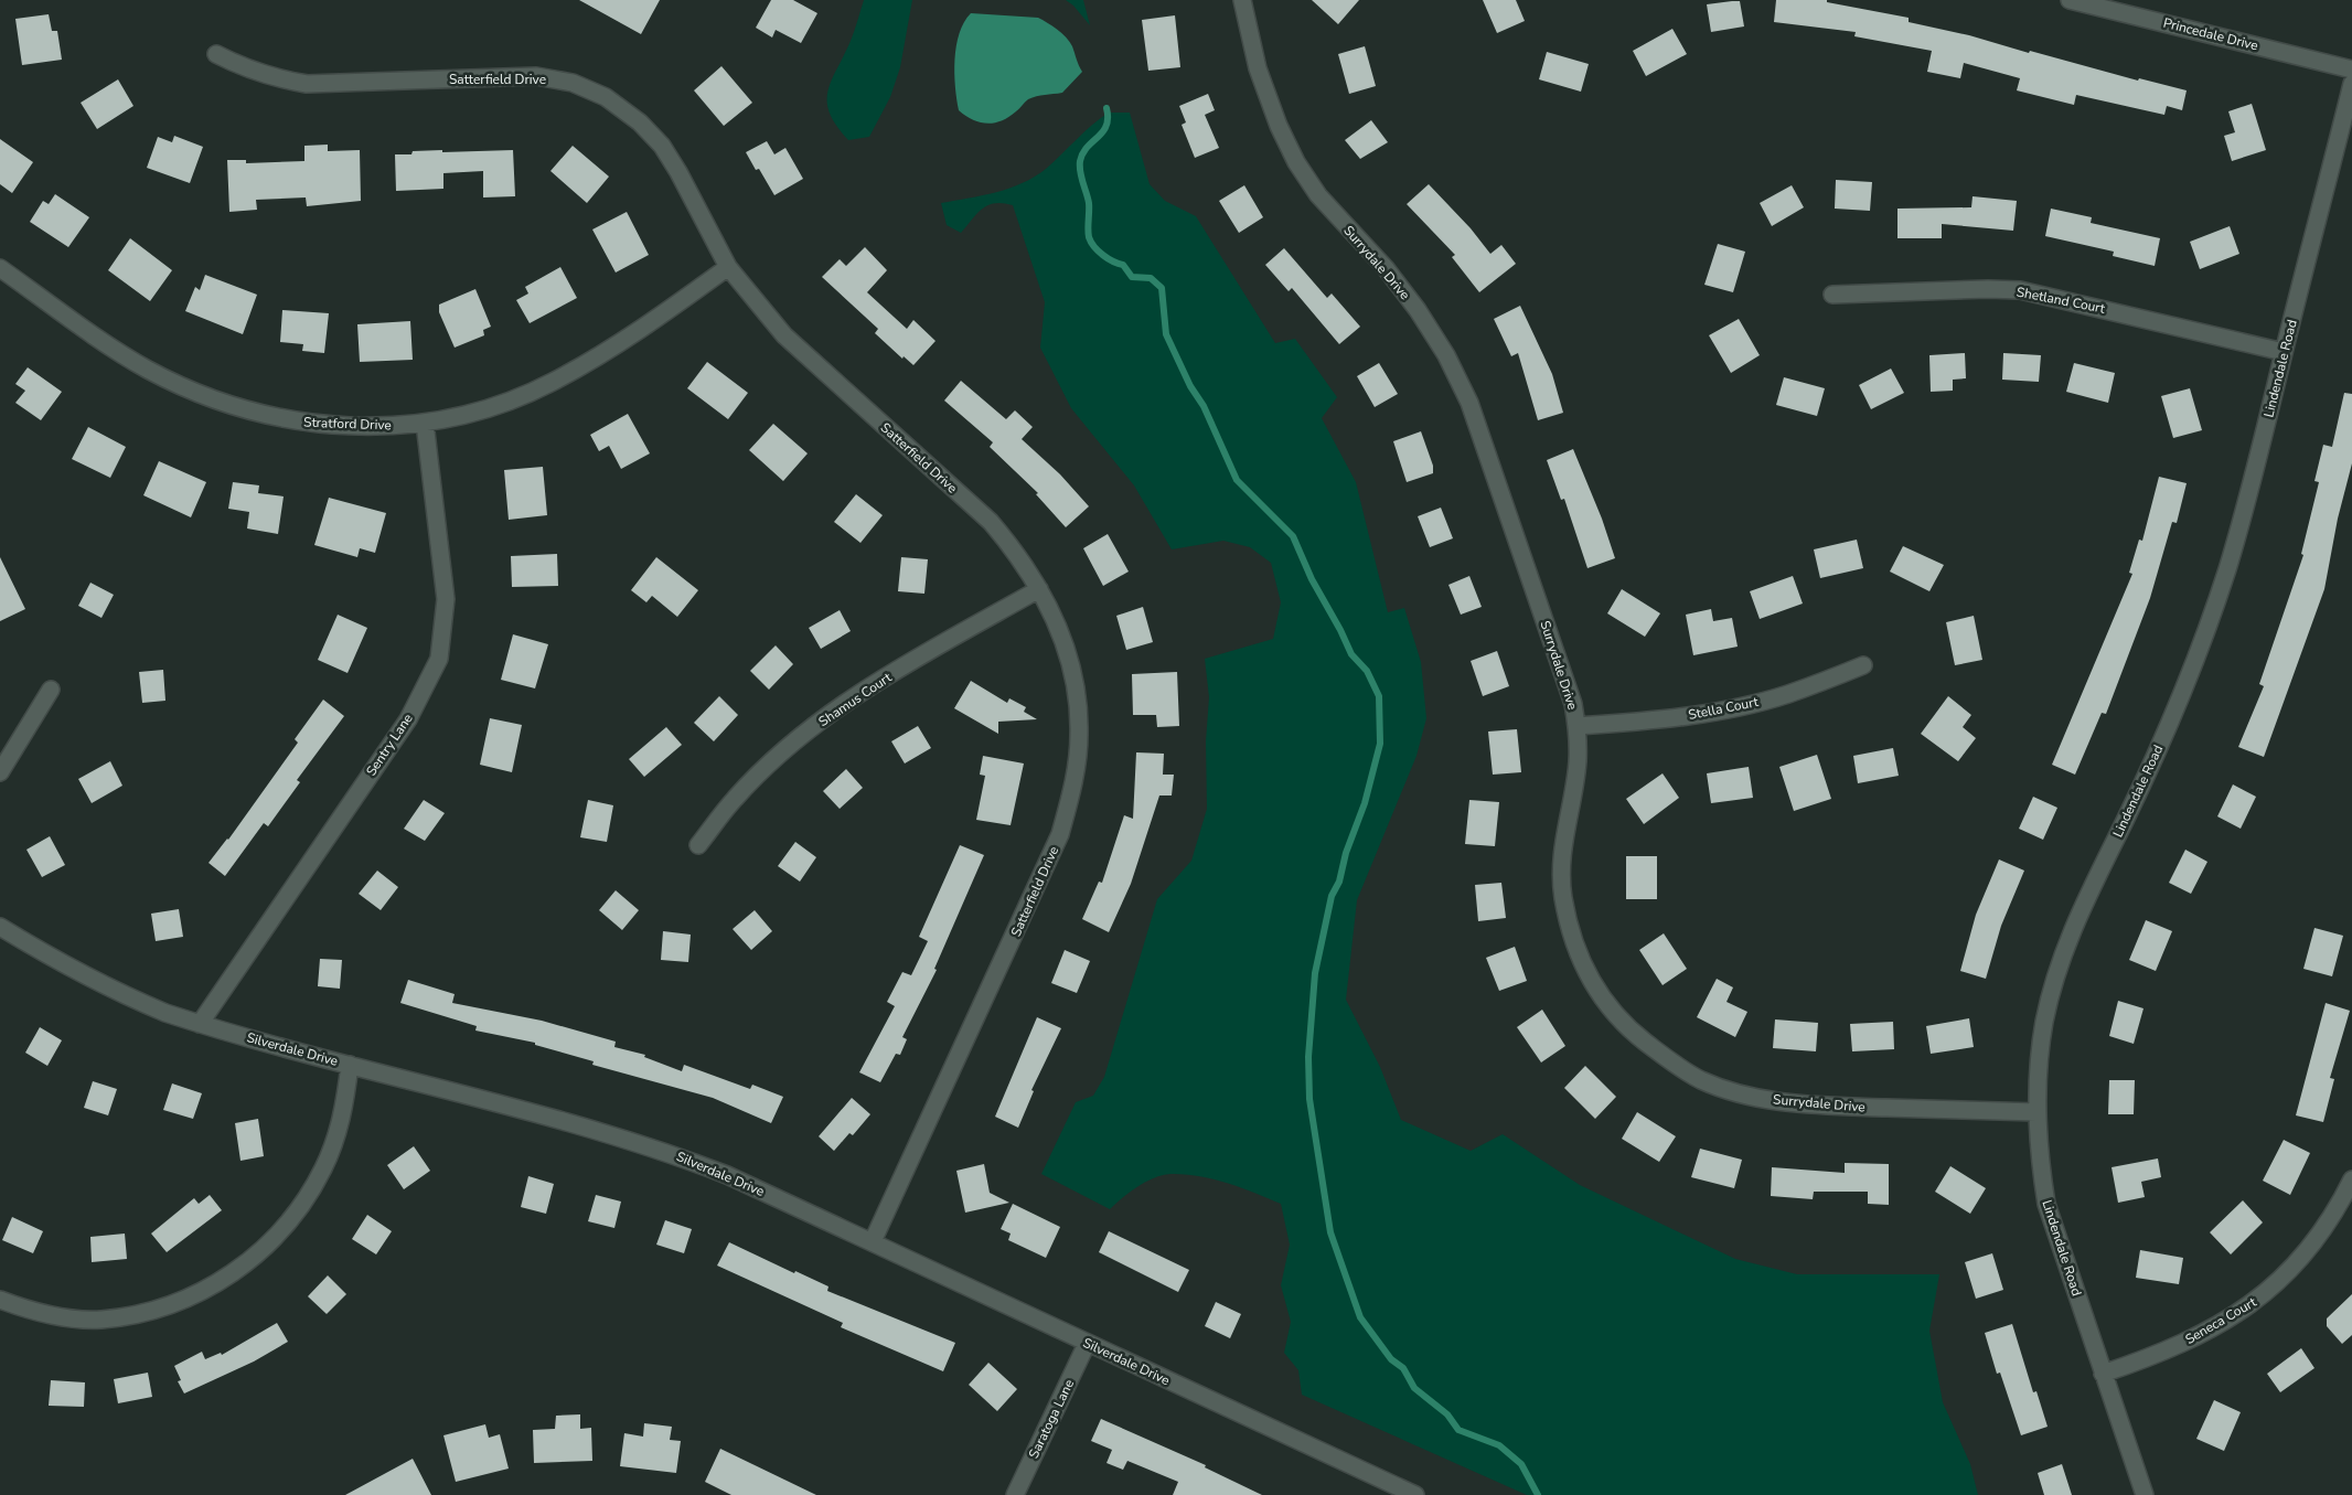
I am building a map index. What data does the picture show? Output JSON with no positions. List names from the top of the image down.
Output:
{
  "streets": {
    "street": [
      "Princedale Drive",
      "Satterfield Drive",
      "Surrydale Drive",
      "Shetland Court",
      "Lindendale Road",
      "Stratford Drive",
      "Shamus Court",
      "Stella Court",
      "Sentry Lane",
      "Silverdale Drive",
      "Seneca Court",
      "Saratoga Lane"
    ]
  },
  "crossings": [
    ["Satterfield Drive", "Stratford Drive"],
    ["Satterfield Drive", "Shamus Court"],
    ["Satterfield Drive", "Silverdale Drive"],
    ["Surrydale Drive", "Lindendale Road"],
    ["Surrydale Drive", "Stella Court"],
    ["Shetland Court", "Lindendale Road"],
    ["Lindendale Road", "Seneca Court"],
    ["Stratford Drive", "Sentry Lane"],
    ["Sentry Lane", "Silverdale Drive"],
    ["Silverdale Drive", "Saratoga Lane"]
  ]
}
